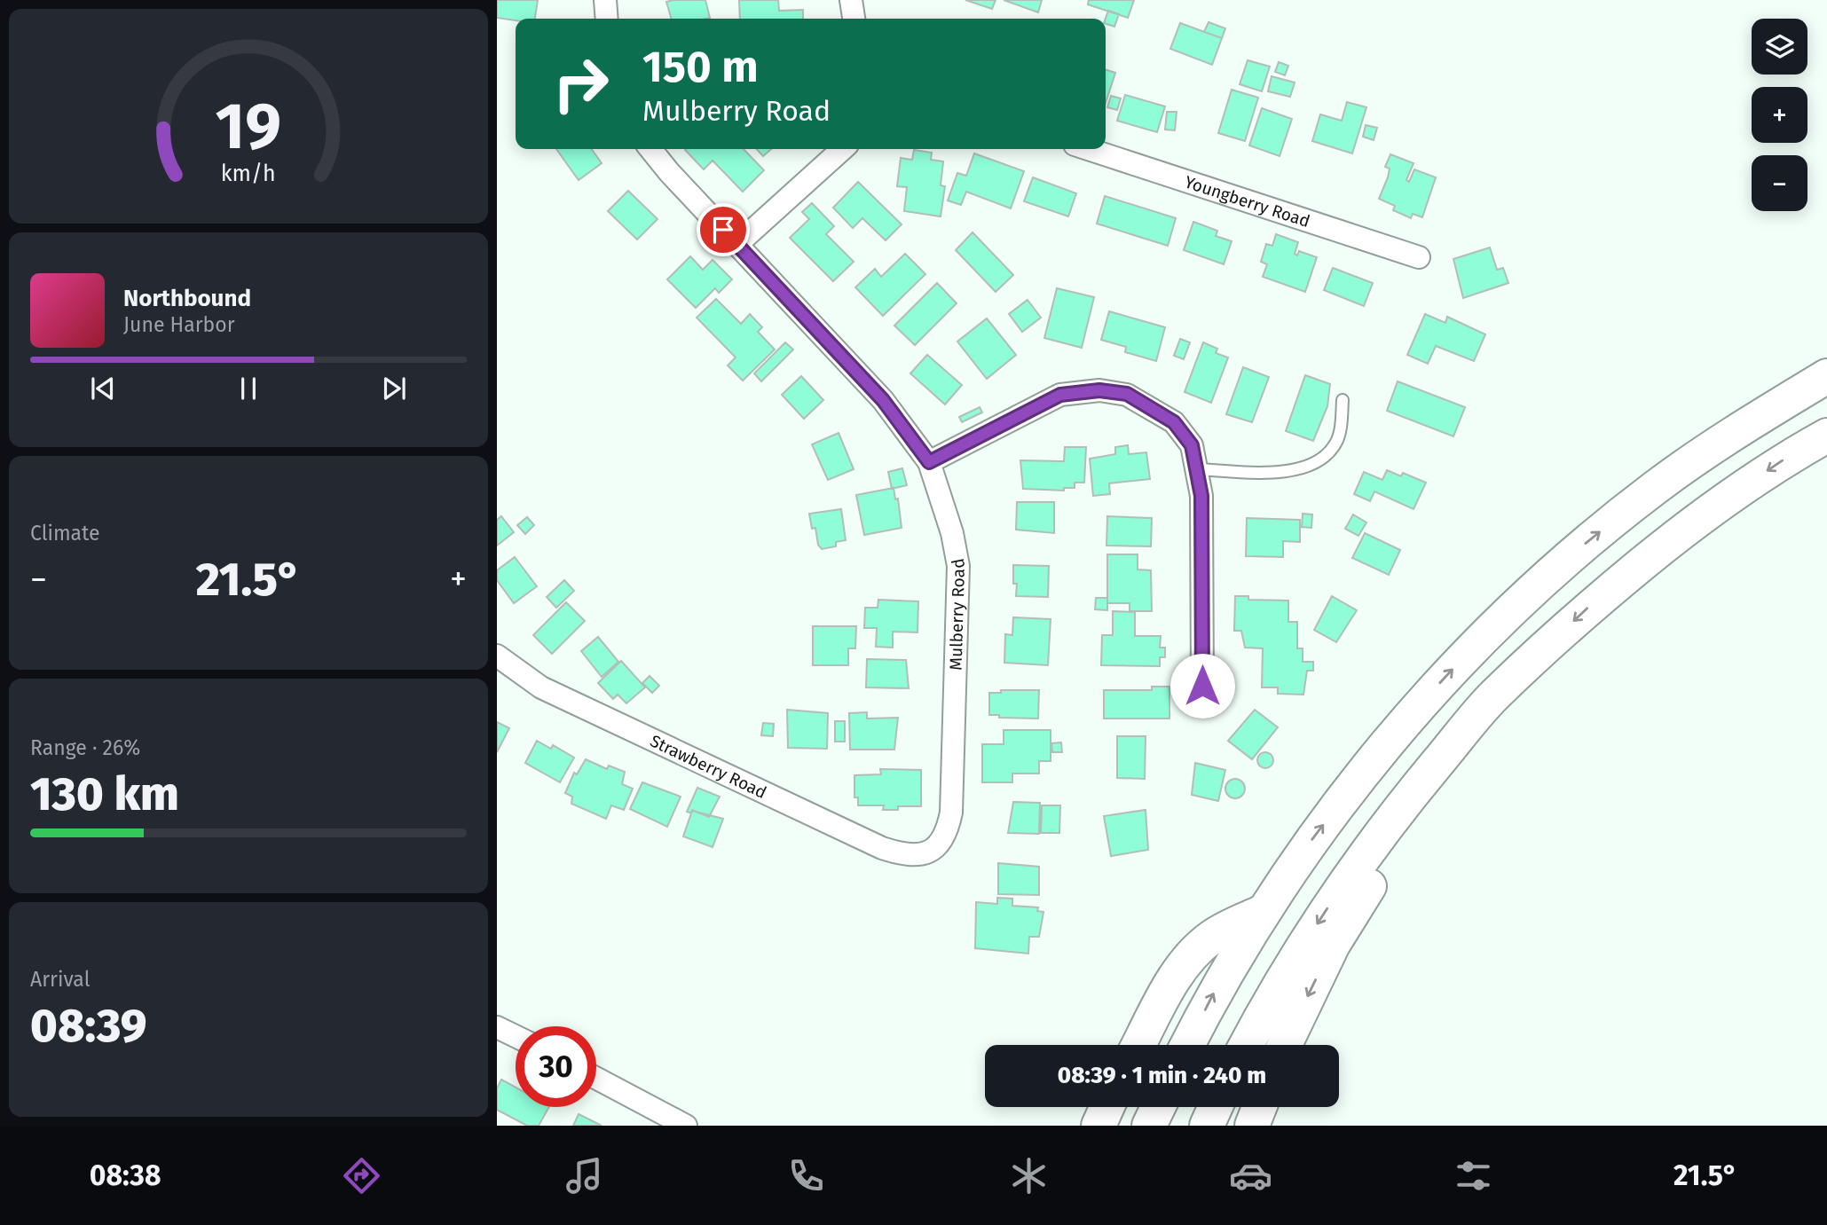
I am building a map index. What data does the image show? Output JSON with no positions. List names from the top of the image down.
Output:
{
  "streets": {
    "street": ["Youngberry Road", "Mulberry Road", "Strawberry Road"]
  },
  "crossings": [
    ["Mulberry Road", "Strawberry Road"]
  ],
  "page": {
    "map_buttons": ["+", "−"],
    "turn": ["150 m", "Mulberry Road"],
    "song": ["Northbound", "June Harbor"],
    "tile": [
      "Climate",
      ["Range · 26%", "130 km"],
      ["Arrival", "08:39"]
    ],
    "heat": ["−", "21.5°", "+"],
    "limit": "30",
    "trip": "08:39 · 1 min · 240 m",
    "tabs": ["08:38", "21.5°"],
    "gauge": ["19", "km/h"]
  }
}
